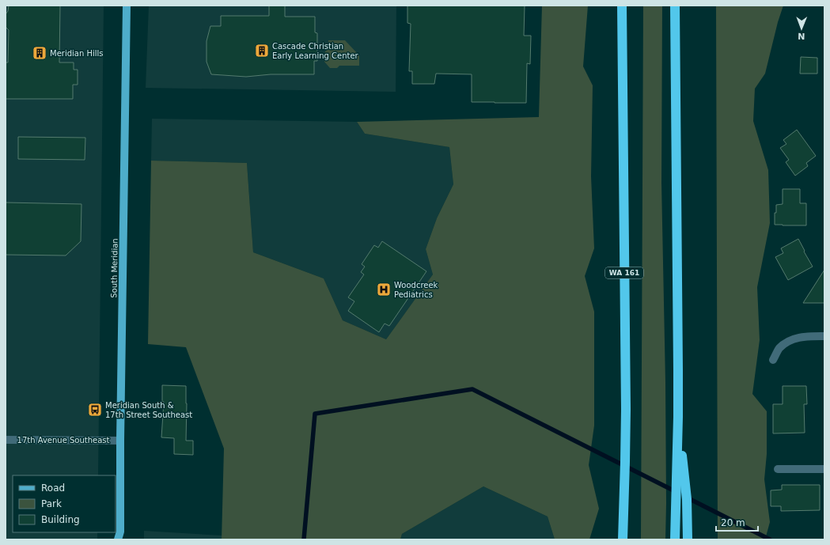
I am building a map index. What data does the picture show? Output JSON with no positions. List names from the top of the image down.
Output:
{
  "streets": {
    "highway": ["WA 161"],
    "main road": ["South Meridian"],
    "street": ["17th Avenue Southeast"]
  },
  "crossings": [
    ["South Meridian", "17th Avenue Southeast"]
  ],
  "places": {
    "building": ["Cascade Christian Early Learning Center", "Meridian Hills"],
    "hospital": ["Woodcreek Pediatrics"],
    "bus stop": ["Meridian South & 17th Street Southeast"]
  },
  "legend": ["Road", "Park", "Building"],
  "scale_bar": "20 m",
  "north": "bottom"
}
